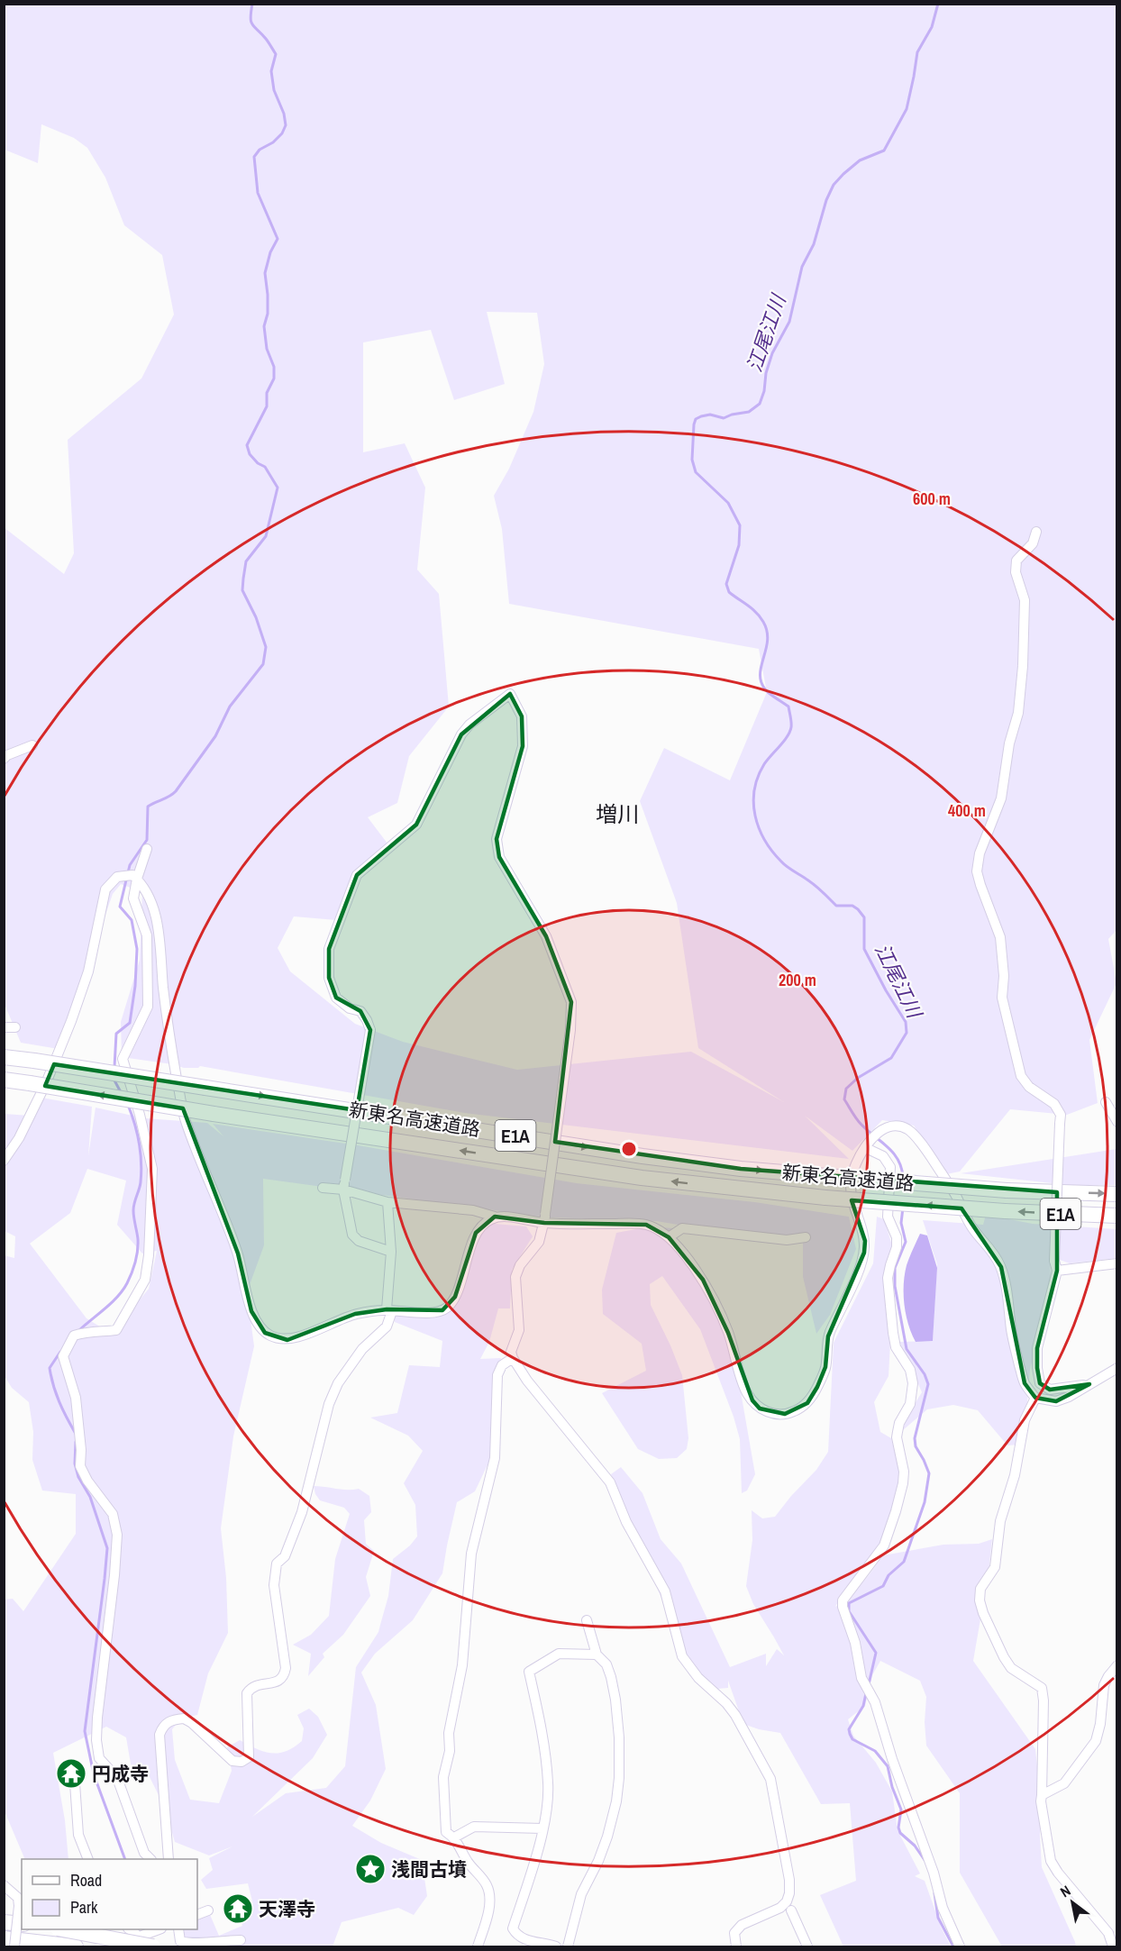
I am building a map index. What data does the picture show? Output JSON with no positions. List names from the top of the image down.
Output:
{
  "streets": {
    "highway": ["新東名高速道路", "E1A"]
  },
  "districts": ["増川"],
  "water": ["江尾江川"],
  "places": {
    "temple": ["円成寺", "天澤寺"],
    "place": ["浅間古墳"]
  },
  "legend": ["Road", "Park"],
  "north": "top left",
  "rings": ["600 m", "400 m", "200 m"]
}
